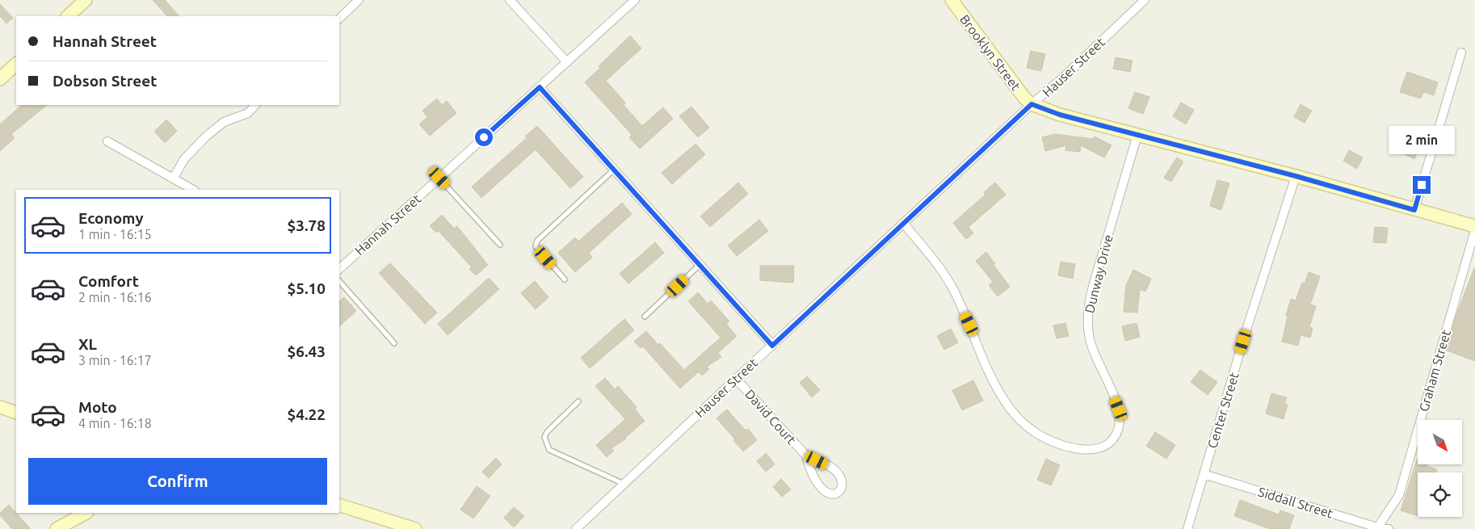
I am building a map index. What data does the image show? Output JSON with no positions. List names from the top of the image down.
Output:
{
  "streets": {
    "street": [
      "Brooklyn Street",
      "Hauser Street",
      "Hannah Street",
      "Dunway Drive",
      "Graham Street",
      "Center Street",
      "David Court",
      "Siddall Street"
    ]
  },
  "crossings": [
    ["Brooklyn Street", "Hauser Street"],
    ["Brooklyn Street", "Dunway Drive"],
    ["Brooklyn Street", "Center Street"],
    ["Hauser Street", "Dunway Drive"],
    ["Hauser Street", "David Court"],
    ["Graham Street", "Siddall Street"],
    ["Center Street", "Siddall Street"]
  ],
  "north": "bottom right",
  "page": {
    "banner": ["Hannah Street", "Dobson Street"],
    "bubble": "2 min",
    "list": [
      {
        "name": "Economy",
        "note": "1 min · 16:15",
        "value": "$3.78"
      },
      {
        "name": "Comfort",
        "note": "2 min · 16:16",
        "value": "$5.10"
      },
      {
        "name": "XL",
        "note": "3 min · 16:17",
        "value": "$6.43"
      },
      {
        "name": "Moto",
        "note": "4 min · 16:18",
        "value": "$4.22"
      }
    ],
    "buttons": "Confirm"
  }
}
